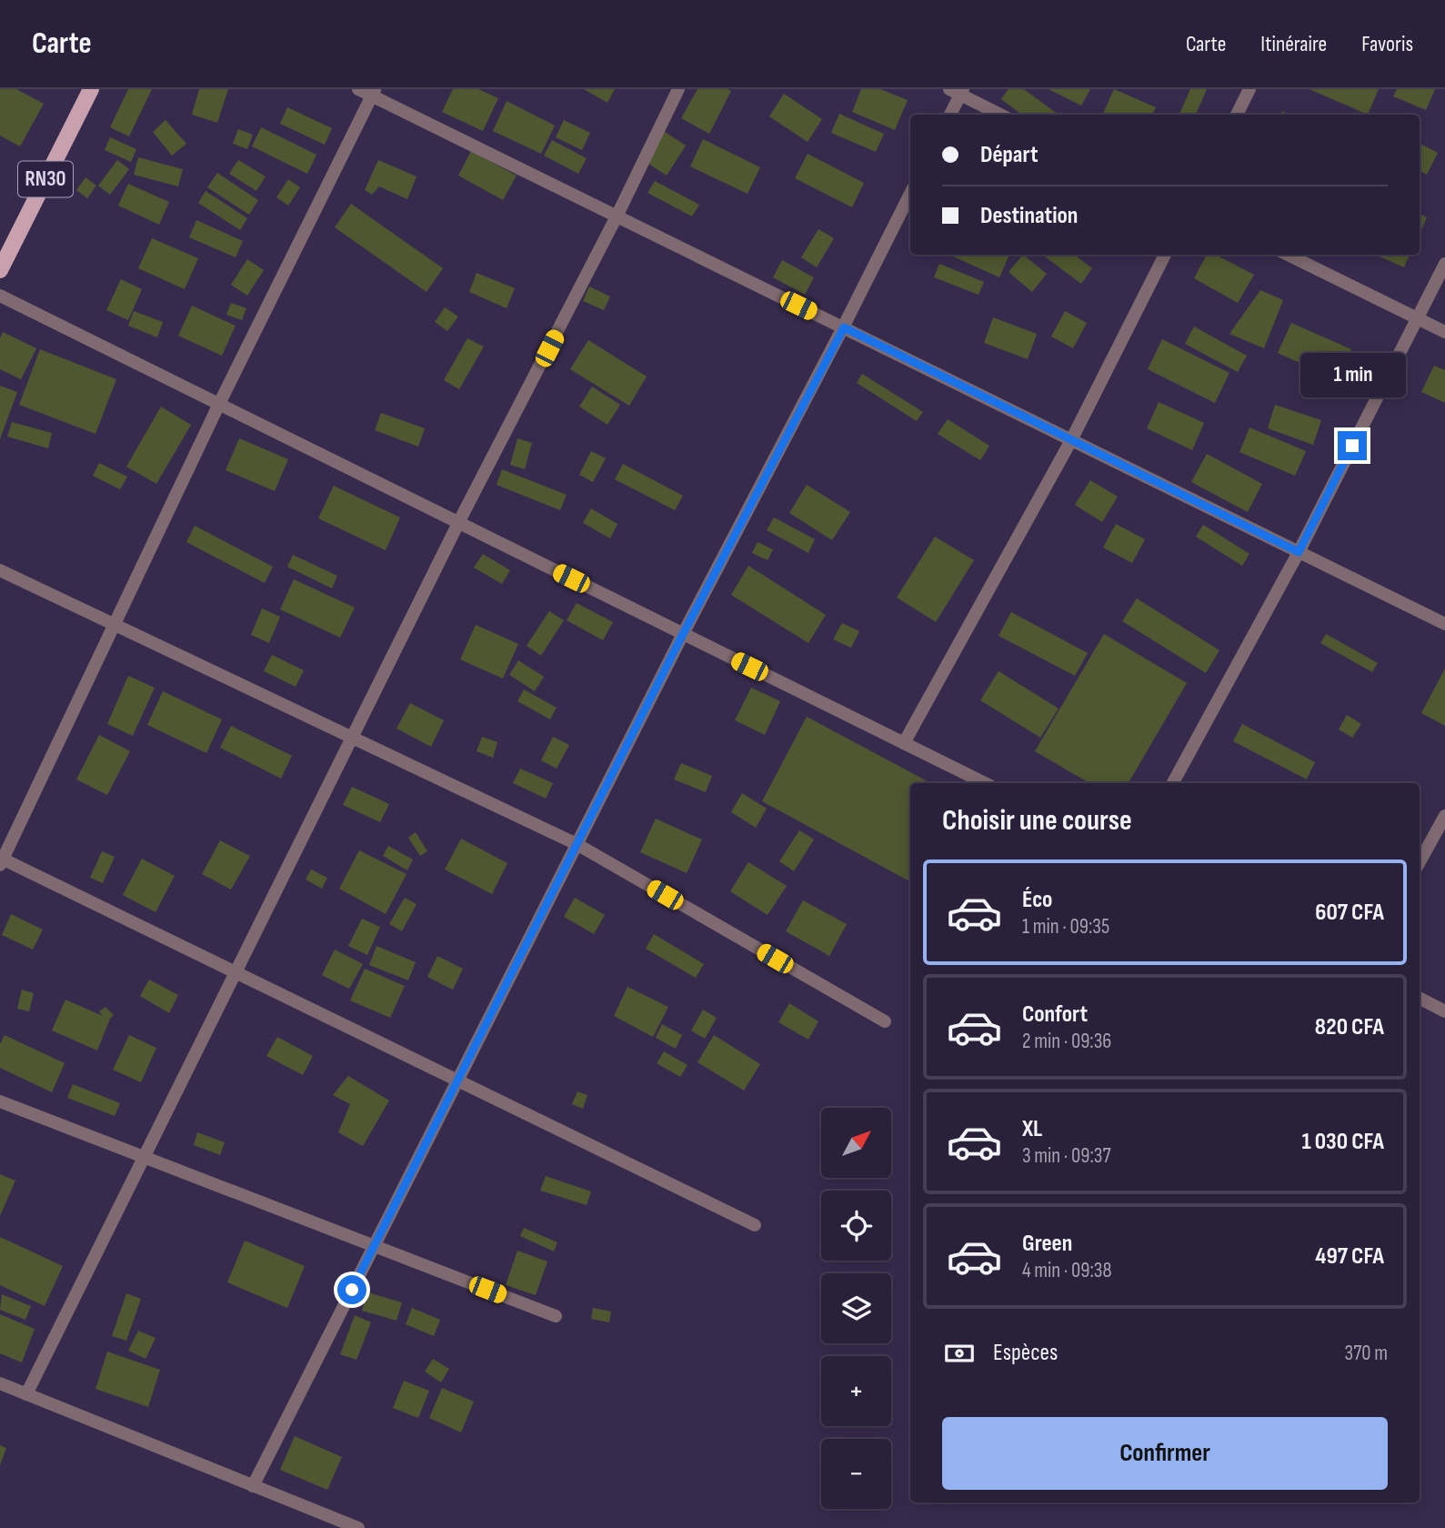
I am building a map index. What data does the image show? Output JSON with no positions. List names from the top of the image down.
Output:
{
  "streets": {
    "main road": ["RN30"]
  },
  "north": "top right",
  "page": {
    "header": "Carte",
    "nav": ["Carte", "Itinéraire", "Favoris"],
    "banner": ["Départ", "Destination"],
    "bubble": "1 min",
    "heading": "Choisir une course",
    "list": [
      {
        "name": "Éco",
        "note": "1 min · 09:35",
        "value": "607 CFA"
      },
      {
        "name": "Confort",
        "note": "2 min · 09:36",
        "value": "820 CFA"
      },
      {
        "name": "XL",
        "note": "3 min · 09:37",
        "value": "1 030 CFA"
      },
      {
        "name": "Green",
        "note": "4 min · 09:38",
        "value": "497 CFA"
      }
    ],
    "map_buttons": ["+", "−"],
    "pay": ["Espèces", "370 m"],
    "buttons": "Confirmer"
  }
}
